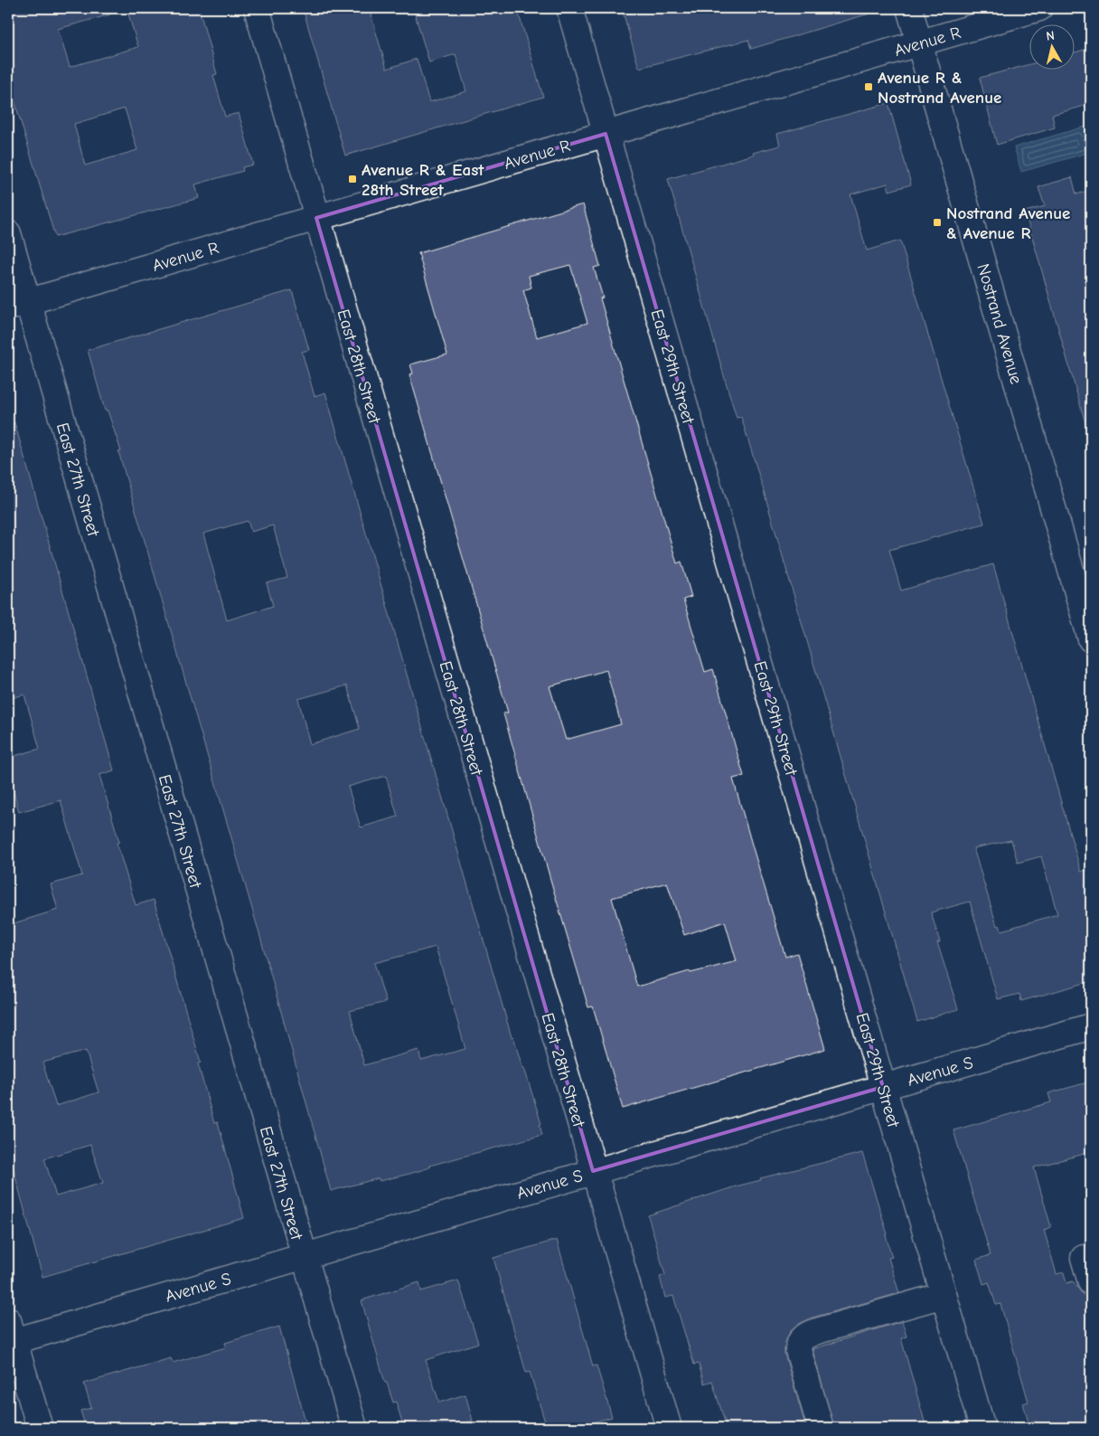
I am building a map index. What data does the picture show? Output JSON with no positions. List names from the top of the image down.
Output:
{
  "streets": {
    "street": [
      "Avenue R",
      "Nostrand Avenue",
      "East 28th Street",
      "East 29th Street",
      "East 27th Street",
      "Avenue S"
    ]
  },
  "crossings": [
    ["Avenue R", "Nostrand Avenue"],
    ["Avenue R", "East 28th Street"],
    ["Avenue R", "East 29th Street"],
    ["Avenue R", "East 27th Street"],
    ["East 28th Street", "Avenue S"],
    ["East 29th Street", "Avenue S"],
    ["East 27th Street", "Avenue S"]
  ],
  "places": {
    "transit": ["Avenue R & Nostrand Avenue", "Avenue R & East 28th Street", "Nostrand Avenue & Avenue R"]
  },
  "north": "top"
}
